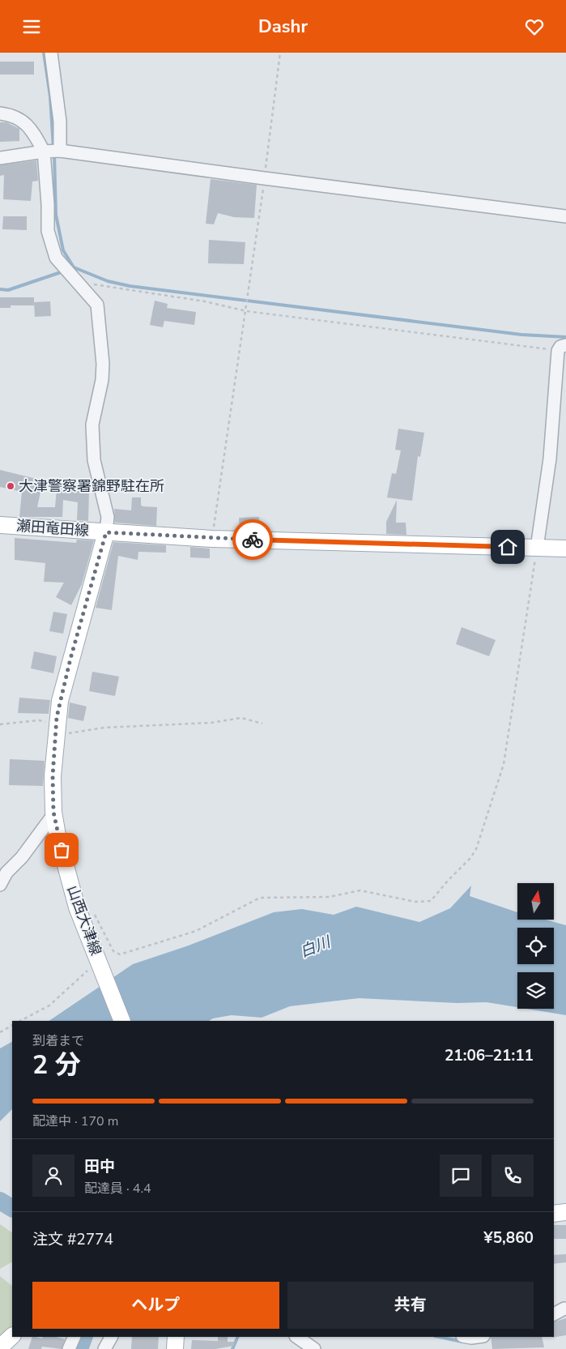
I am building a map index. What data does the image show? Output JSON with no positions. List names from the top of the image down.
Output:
{
  "streets": {
    "main road": ["瀬田竜田線", "山西大津線"]
  },
  "crossings": [
    ["瀬田竜田線", "山西大津線"]
  ],
  "water": ["白川"],
  "places": ["大津警察署錦野駐在所"],
  "north": "top",
  "page": {
    "header": "Dashr",
    "heading": ["2 分", "到着まで", "21:06–21:11"],
    "panel": [
      "田中",
      "配達員 · 4.4",
      "注文 #2774",
      "¥5,860"
    ],
    "bar": "配達中 · 170 m",
    "buttons": ["ヘルプ", "共有"]
  }
}
